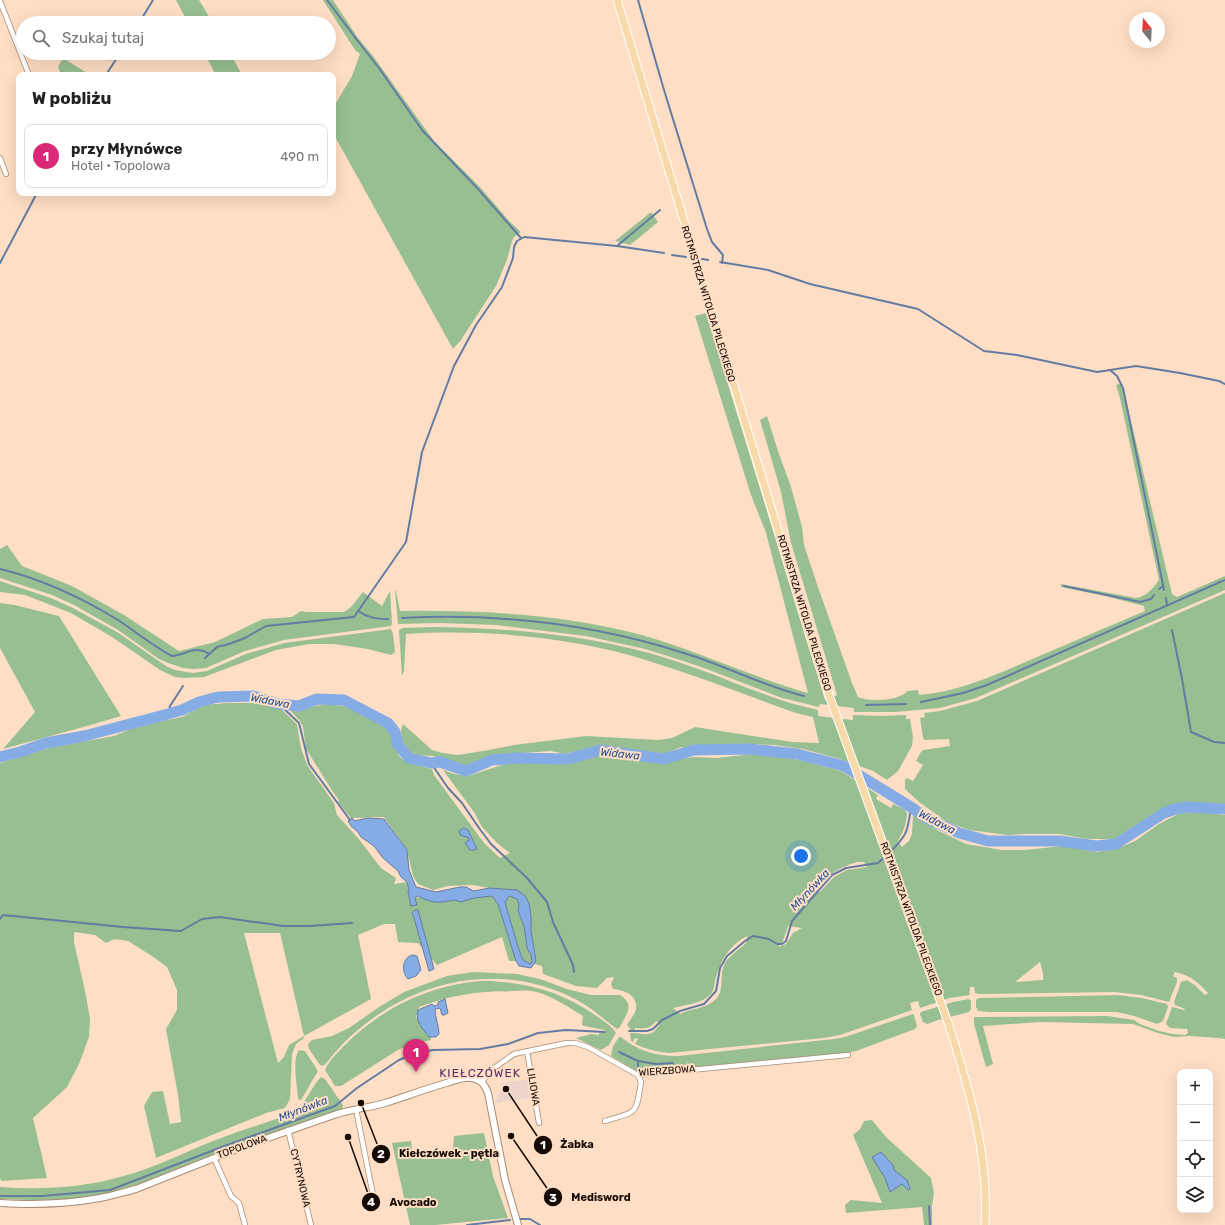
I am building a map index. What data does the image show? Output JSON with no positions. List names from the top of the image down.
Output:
{
  "streets": {
    "main road": ["ROTMISTRZA WITOLDA PILECKIEGO"],
    "street": [
      "WIERZBOWA",
      "LILIOWA",
      "TOPOLOWA",
      "CYTRYNOWA"
    ]
  },
  "crossings": [
    ["WIERZBOWA", "LILIOWA"],
    ["WIERZBOWA", "TOPOLOWA"],
    ["TOPOLOWA", "CYTRYNOWA"]
  ],
  "districts": ["KIEŁCZÓWEK"],
  "water": ["Widawa", "Młynówka"],
  "places": [
    "Żabka",
    "Kiełczówek - pętla",
    "Medisword",
    "Avocado"
  ],
  "north": "top",
  "page": {
    "search": "Szukaj tutaj",
    "heading": "W pobliżu",
    "list": [
      {
        "mark": "1",
        "name": "przy Młynówce",
        "note": "Hotel · Topolowa",
        "value": "490 m"
      }
    ],
    "pins": "1",
    "map_buttons": ["+", "−"]
  }
}
